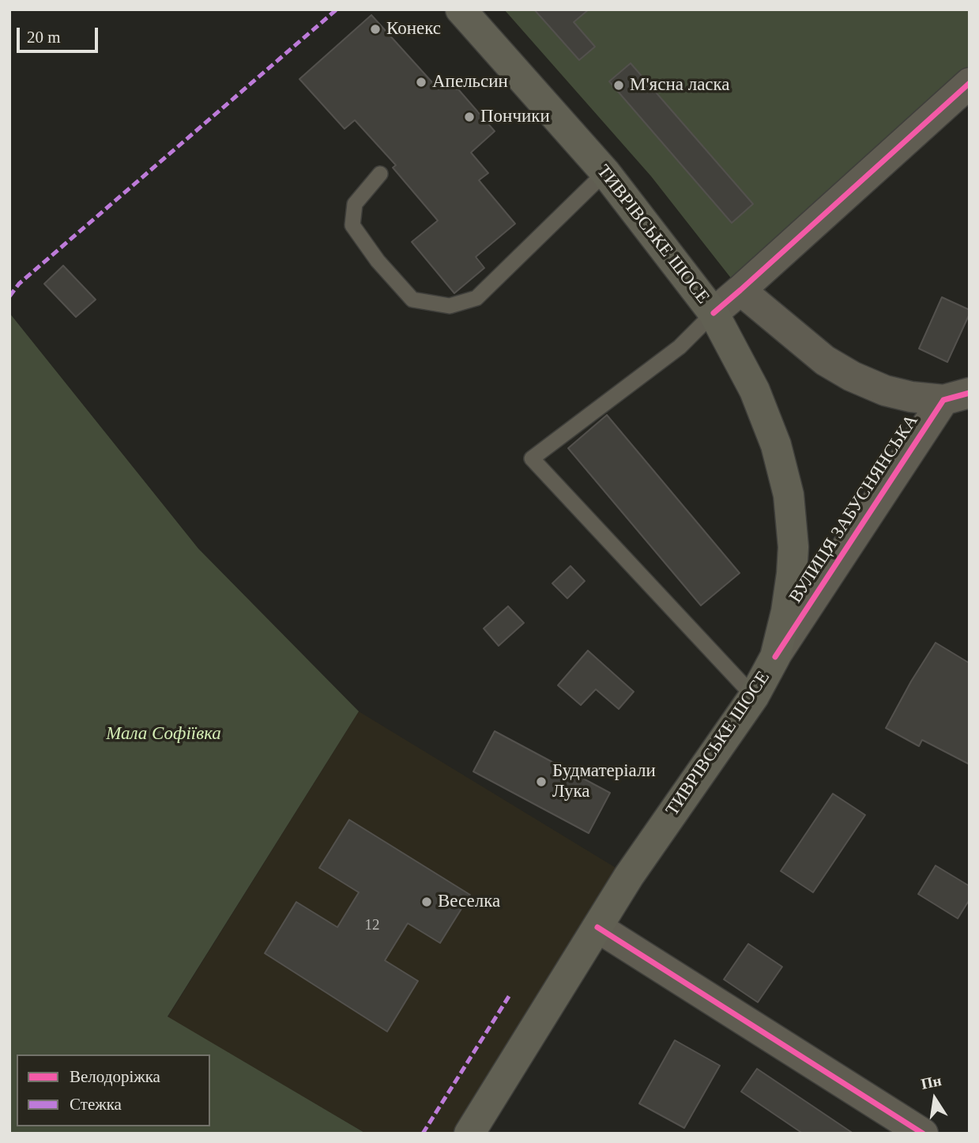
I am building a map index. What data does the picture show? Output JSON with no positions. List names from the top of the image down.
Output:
{
  "streets": {
    "main road": ["ТИВРІВСЬКЕ ШОСЕ"],
    "street": ["ВУЛИЦЯ ЗАБУСНЯНСЬКА"]
  },
  "crossings": [
    ["ТИВРІВСЬКЕ ШОСЕ", "ВУЛИЦЯ ЗАБУСНЯНСЬКА"]
  ],
  "parks": ["Мала Софіївка"],
  "places": [
    "Конекс",
    "Апельсин",
    "М'ясна ласка",
    "Пончики",
    "Будматеріали Лука",
    "Веселка"
  ],
  "house_numbers": ["12"],
  "legend": ["Велодоріжка", "Стежка"],
  "scale_bar": "20 m",
  "north": "top"
}
